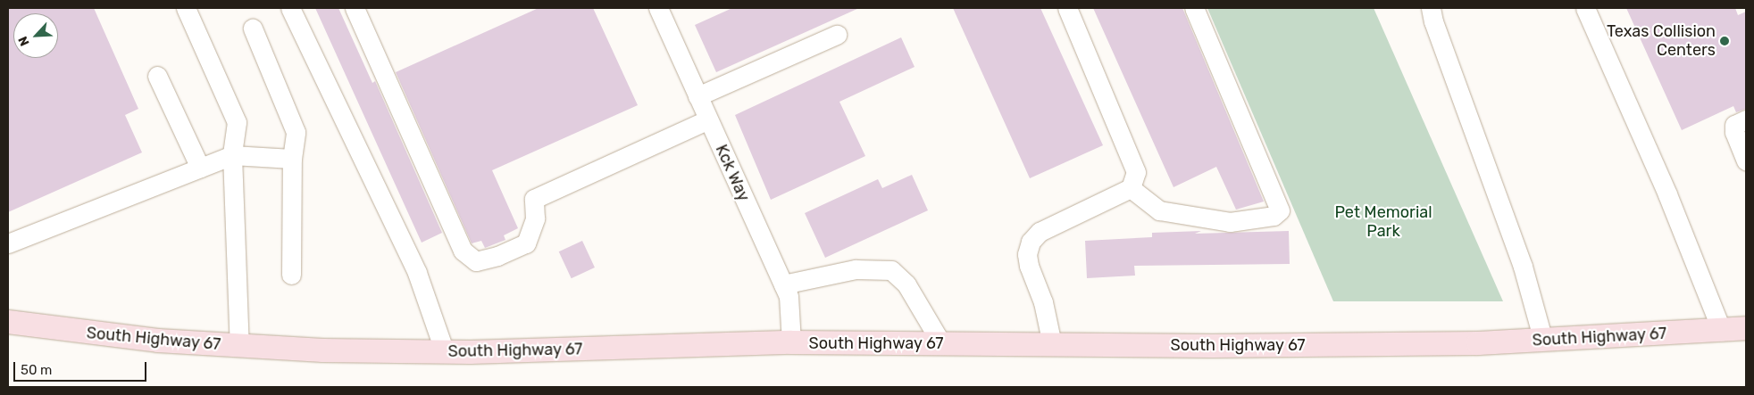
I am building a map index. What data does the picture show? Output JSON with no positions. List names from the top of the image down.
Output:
{
  "streets": {
    "main road": ["South Highway 67"],
    "street": ["Kck Way"]
  },
  "crossings": [
    ["Kck Way", "South Highway 67"]
  ],
  "parks": ["Pet Memorial Park"],
  "places": ["Texas Collision Centers"],
  "scale_bar": "50 m",
  "north": "bottom left"
}
